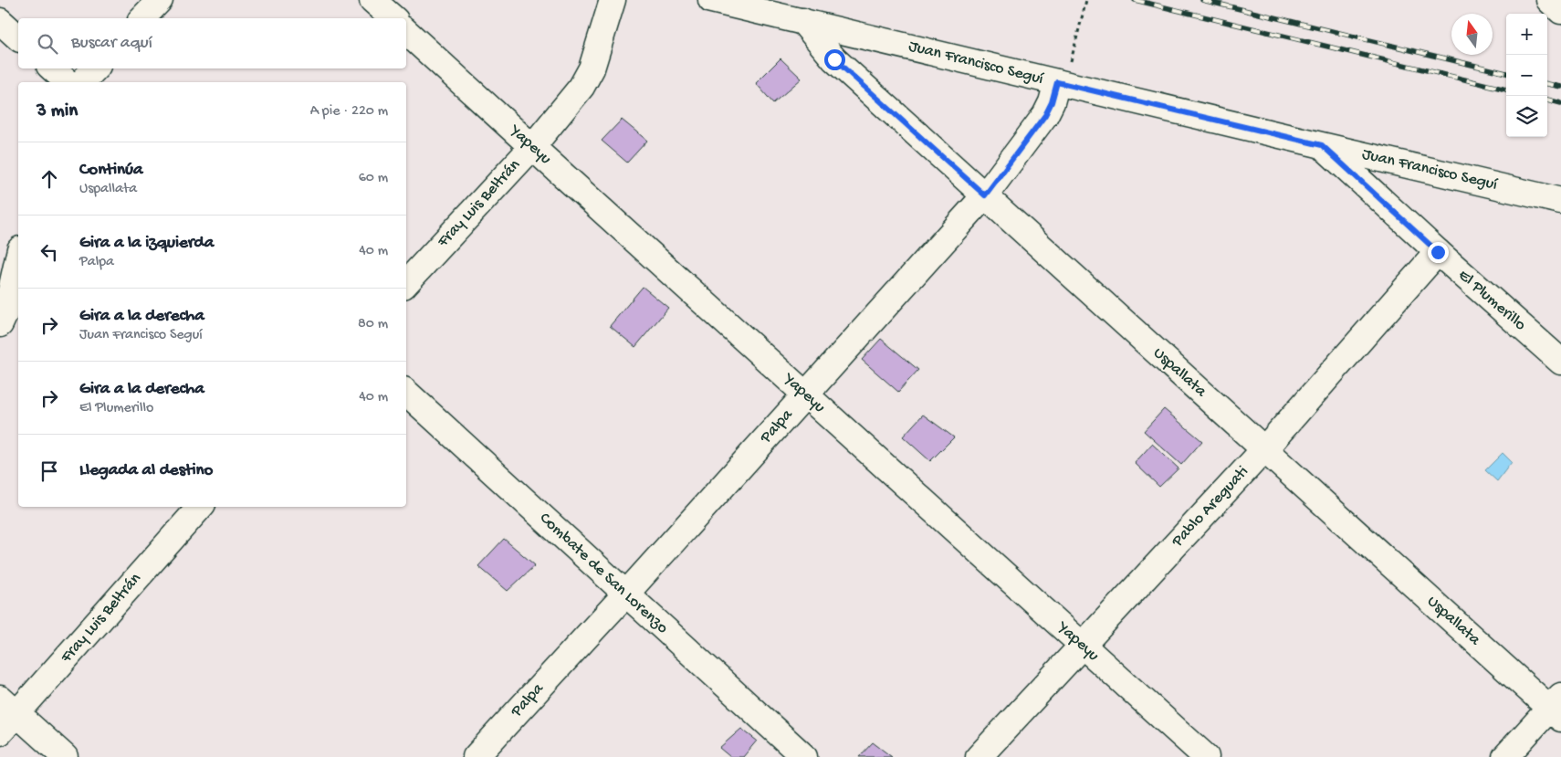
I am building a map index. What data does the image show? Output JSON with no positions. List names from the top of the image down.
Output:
{
  "streets": {
    "street": [
      "Juan Francisco Seguí",
      "Yapeyu",
      "Fray Luis Beltrán",
      "El Plumerillo",
      "Uspallata",
      "Palpa",
      "Pablo Areguati",
      "Combate de San Lorenzo"
    ]
  },
  "crossings": [
    ["Juan Francisco Seguí", "El Plumerillo"],
    ["Juan Francisco Seguí", "Uspallata"],
    ["Juan Francisco Seguí", "Palpa"],
    ["Yapeyu", "Fray Luis Beltrán"],
    ["Yapeyu", "Palpa"],
    ["Yapeyu", "Pablo Areguati"],
    ["El Plumerillo", "Pablo Areguati"],
    ["Uspallata", "Palpa"],
    ["Uspallata", "Pablo Areguati"],
    ["Palpa", "Combate de San Lorenzo"]
  ],
  "north": "top",
  "page": {
    "map_buttons": ["+", "−"],
    "search": "Buscar aquí",
    "heading": ["3 min", "A pie · 220 m"],
    "list": [
      ["Continúa", "Uspallata", "60 m"],
      ["Gira a la izquierda", "Palpa", "40 m"],
      ["Gira a la derecha", "Juan Francisco Seguí", "80 m"],
      ["Gira a la derecha", "El Plumerillo", "40 m"],
      "Llegada al destino"
    ]
  }
}
